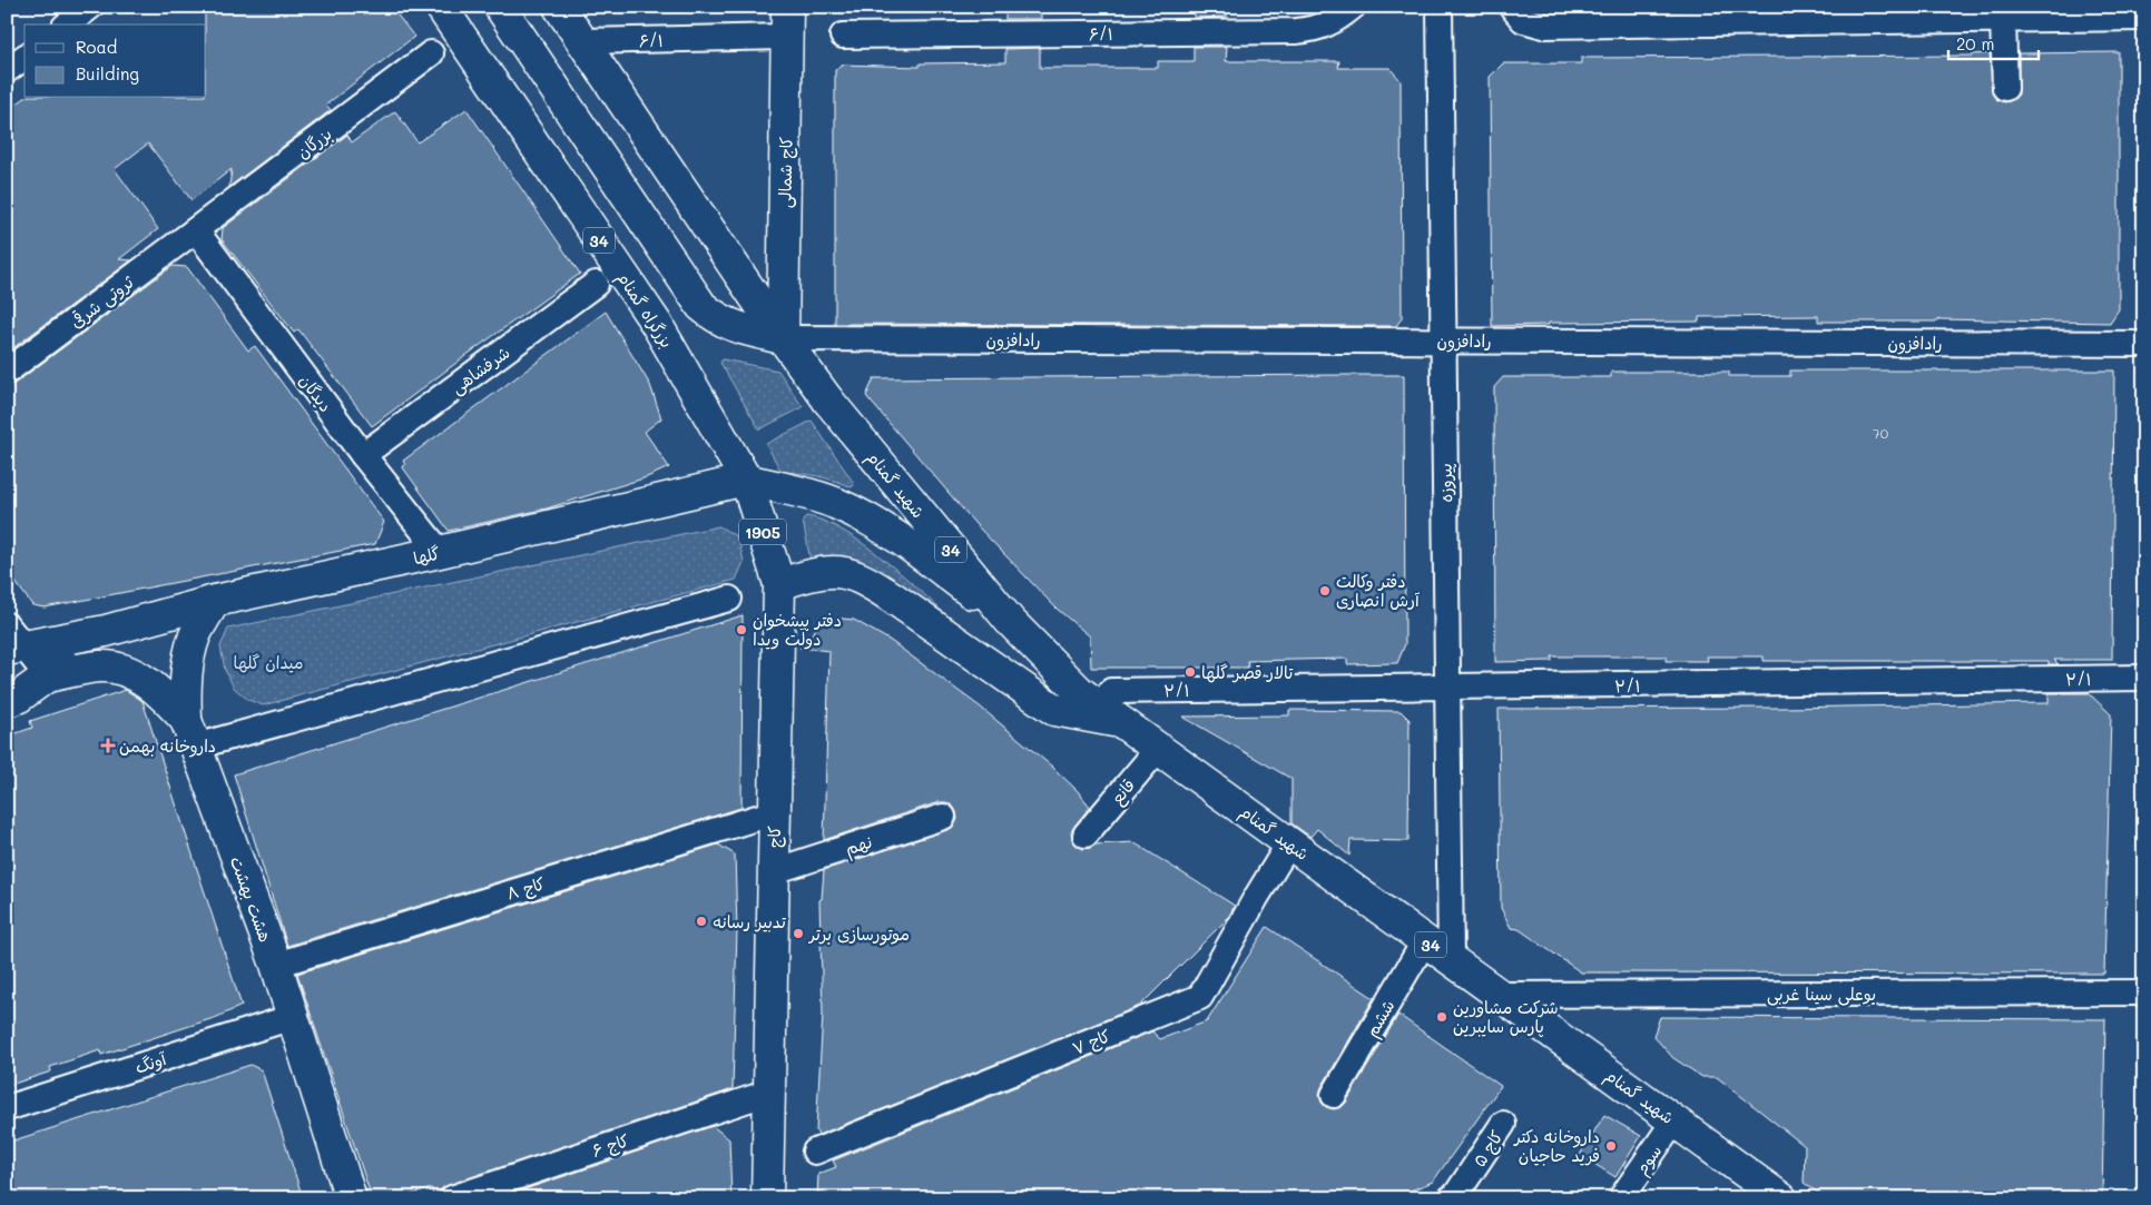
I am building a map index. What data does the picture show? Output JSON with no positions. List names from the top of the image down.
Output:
{
  "streets": {
    "main road": [
      "کاج شمالی",
      "34",
      "بزرگراه گمنام",
      "شهید گمنام",
      "1905",
      "گلها",
      "کاج",
      "هشت بهشت"
    ],
    "street": [
      "۶/۱",
      "بزرگان",
      "ثروتی شرقی",
      "رادافزون",
      "شرفشاهی",
      "دیدگان",
      "پیروزه",
      "۲/۱",
      "قانع",
      "نهم",
      "کاج ۸",
      "بوعلی سینا غربی",
      "ششم",
      "کاج ۷",
      "آونگ",
      "کاج ۶",
      "کاج ۵",
      "سوم"
    ]
  },
  "crossings": [
    ["۶/۱", "کاج شمالی"],
    ["۶/۱", "34"],
    ["بزرگان", "ثروتی شرقی"],
    ["بزرگان", "دیدگان"],
    ["کاج شمالی", "34"],
    ["کاج شمالی", "رادافزون"],
    ["کاج شمالی", "شهید گمنام"],
    ["34", "بزرگراه گمنام"],
    ["34", "رادافزون"],
    ["34", "شهید گمنام"],
    ["34", "گلها"],
    ["34", "کاج"],
    ["ثروتی شرقی", "دیدگان"],
    ["بزرگراه گمنام", "گلها"],
    ["بزرگراه گمنام", "کاج"],
    ["رادافزون", "پیروزه"],
    ["رادافزون", "شهید گمنام"],
    ["شرفشاهی", "دیدگان"],
    ["دیدگان", "گلها"],
    ["پیروزه", "شهید گمنام"],
    ["پیروزه", "۲/۱"],
    ["شهید گمنام", "قانع"],
    ["شهید گمنام", "بوعلی سینا غربی"],
    ["شهید گمنام", "ششم"],
    ["شهید گمنام", "کاج ۷"],
    ["شهید گمنام", "سوم"],
    ["گلها", "کاج"],
    ["گلها", "هشت بهشت"],
    ["کاج", "نهم"],
    ["کاج", "کاج ۸"],
    ["کاج", "کاج ۶"],
    ["کاج ۸", "هشت بهشت"],
    ["هشت بهشت", "آونگ"]
  ],
  "parks": ["میدان گلها"],
  "places": {
    "other": [
      "دفتر وکالت آرش انصاری",
      "دفتر پیشخوان دولت ویدا",
      "تالار قصر گلها",
      "تدبیر رسانه",
      "موتورسازی برتر",
      "شرکت مشاورین پارس سایبرین",
      "داروخانه دکتر فرید حاجیان"
    ],
    "health": ["داروخانه بهمن"]
  },
  "house_numbers": ["70"],
  "legend": ["Road", "Building"],
  "scale_bar": "20 m"
}
